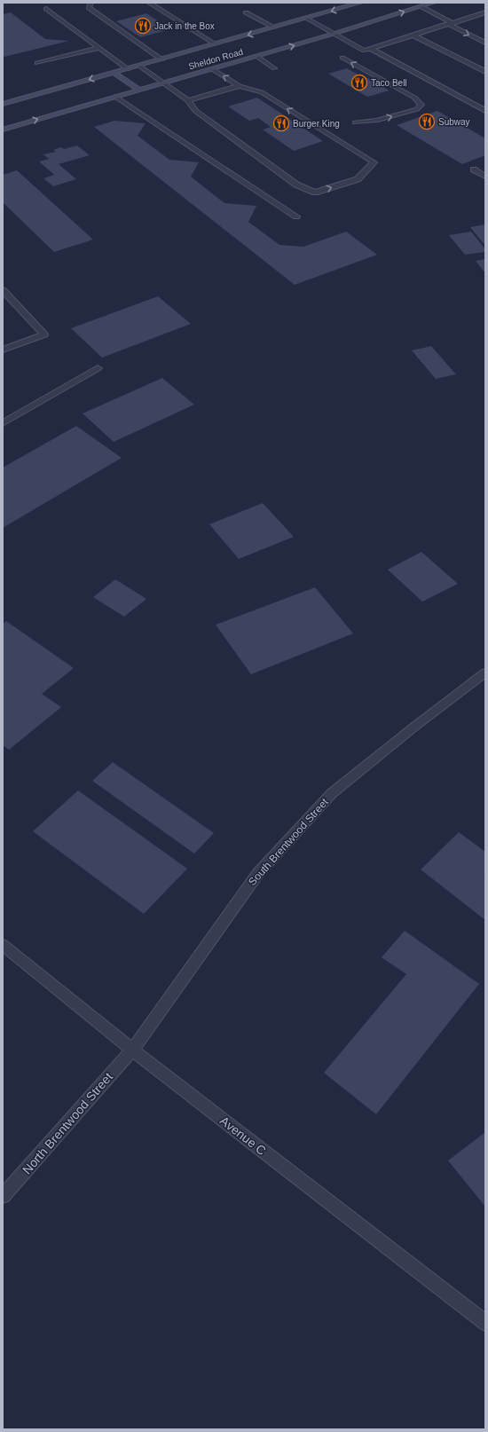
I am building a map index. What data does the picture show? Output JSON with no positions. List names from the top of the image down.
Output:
{
  "streets": {
    "main road": ["Sheldon Road"],
    "street": ["South Brentwood Street", "North Brentwood Street", "Avenue C"]
  },
  "crossings": [
    ["South Brentwood Street", "North Brentwood Street"],
    ["South Brentwood Street", "Avenue C"],
    ["North Brentwood Street", "Avenue C"]
  ],
  "places": {
    "restaurant": [
      "Jack in the Box",
      "Taco Bell",
      "Subway",
      "Burger King"
    ]
  }
}
